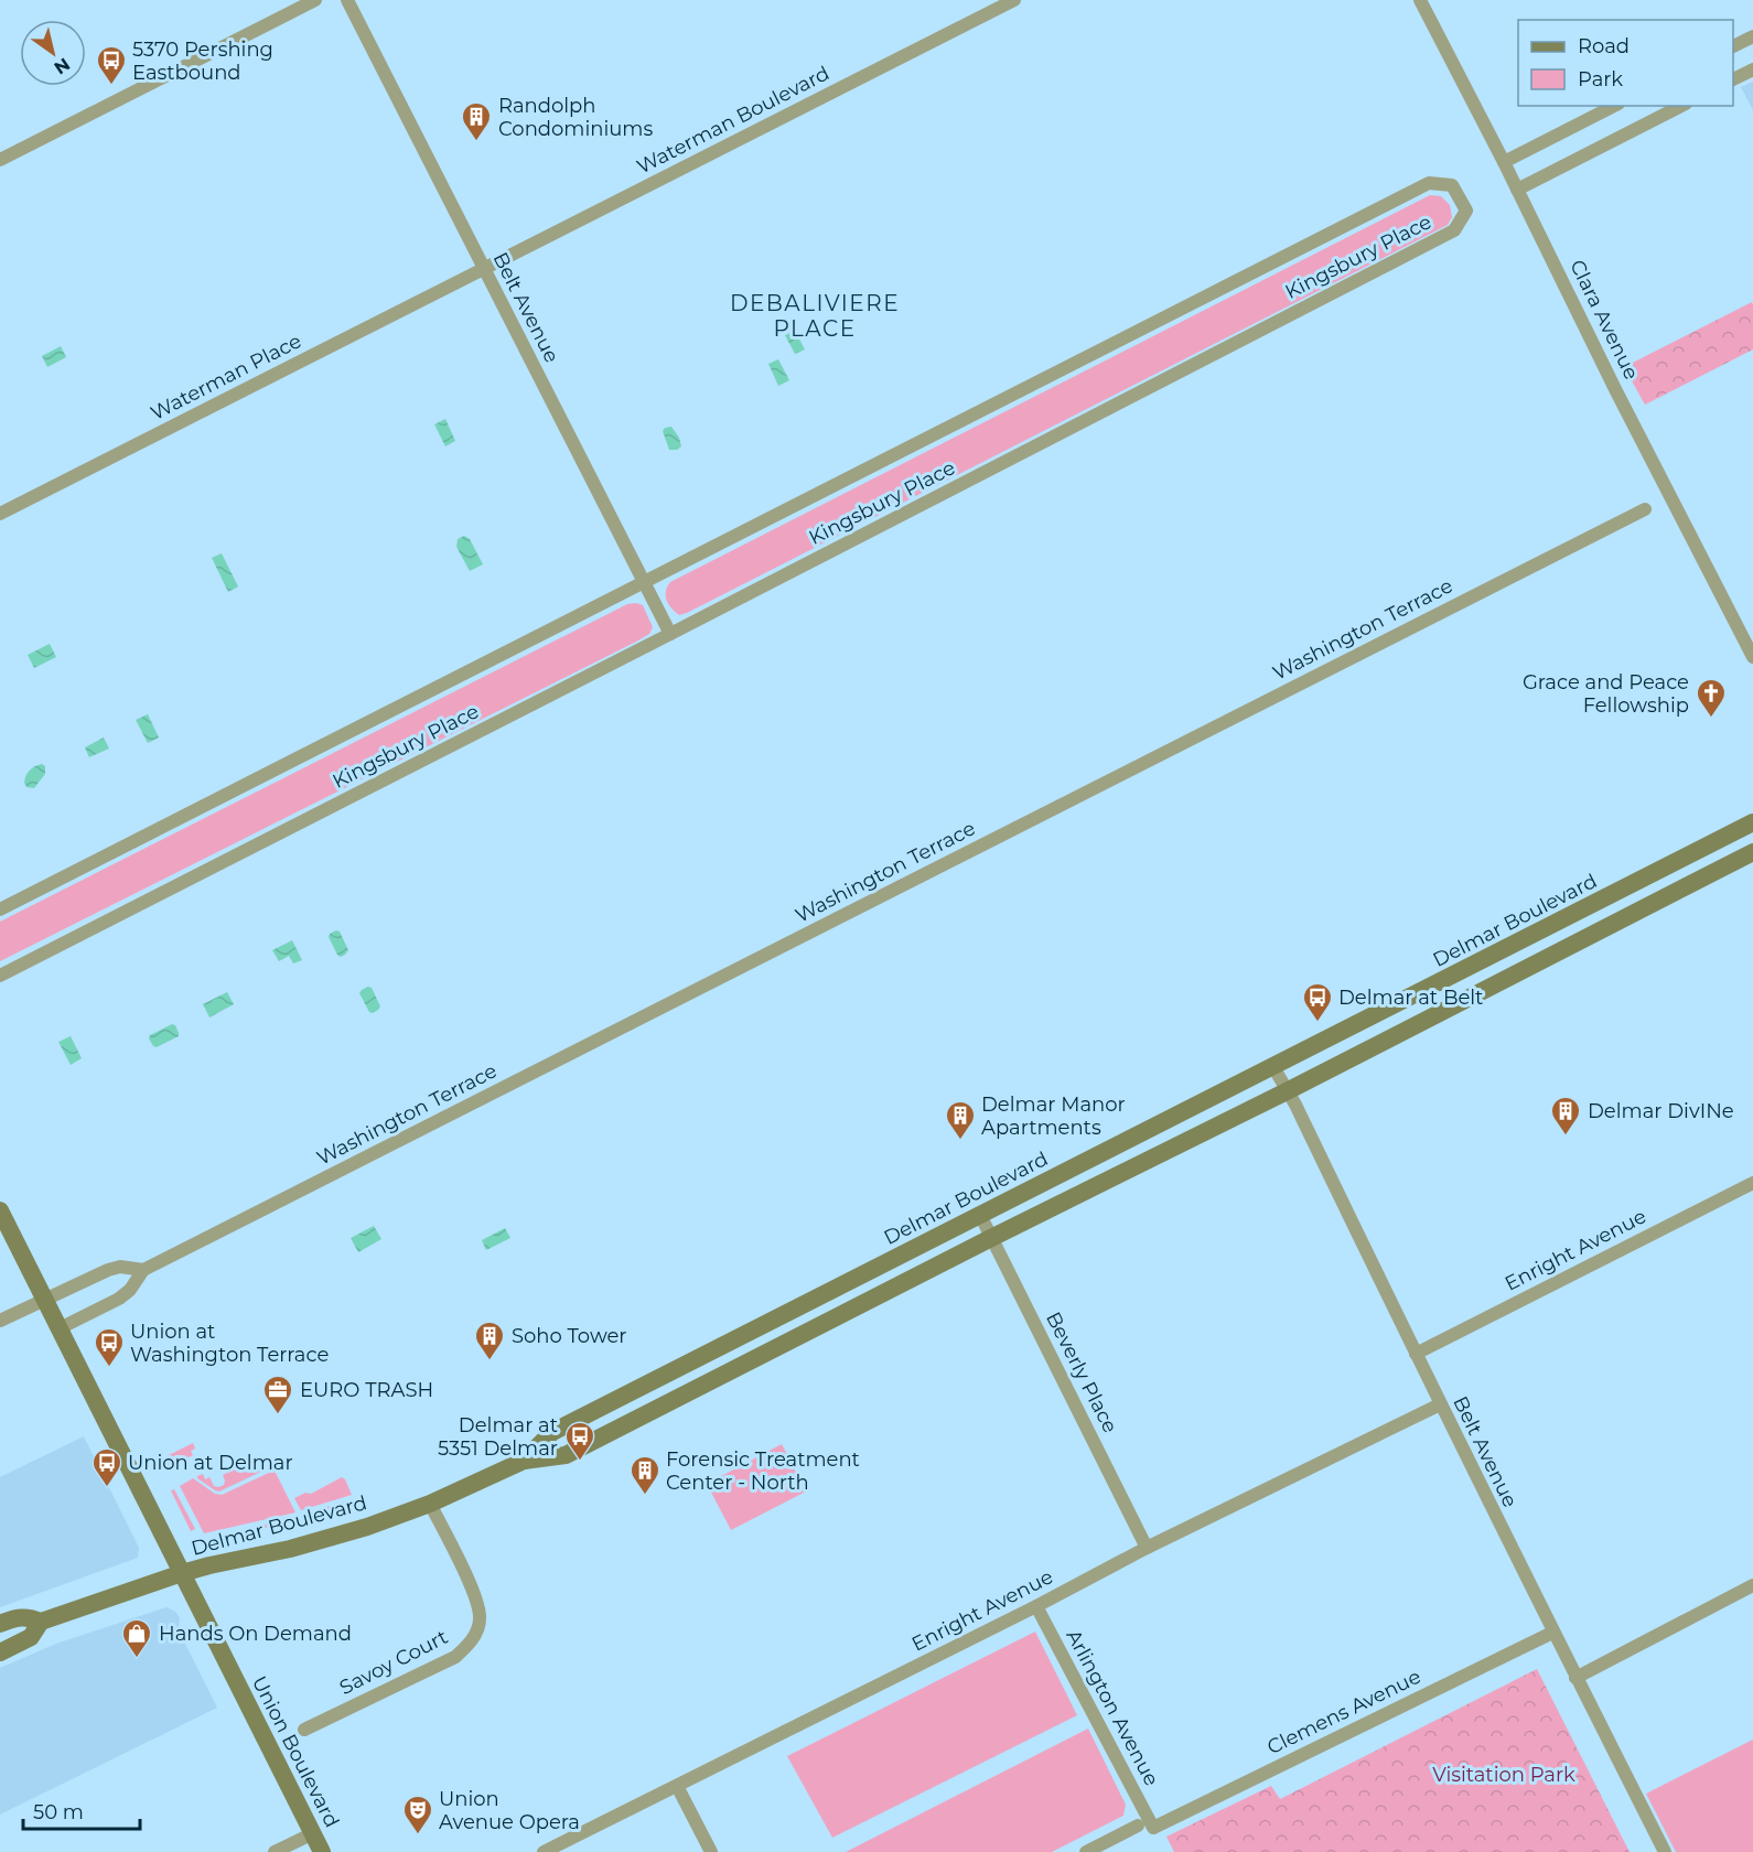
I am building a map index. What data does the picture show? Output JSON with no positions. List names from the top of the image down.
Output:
{
  "streets": {
    "main road": ["Delmar Boulevard", "Union Boulevard"],
    "street": [
      "Waterman Boulevard",
      "Kingsbury Place",
      "Belt Avenue",
      "Clara Avenue",
      "Waterman Place",
      "Washington Terrace",
      "Enright Avenue",
      "Beverly Place",
      "Savoy Court",
      "Arlington Avenue",
      "Clemens Avenue"
    ]
  },
  "crossings": [
    ["Waterman Boulevard", "Belt Avenue"],
    ["Waterman Boulevard", "Waterman Place"],
    ["Kingsbury Place", "Belt Avenue"],
    ["Belt Avenue", "Delmar Boulevard"],
    ["Belt Avenue", "Enright Avenue"],
    ["Belt Avenue", "Clemens Avenue"],
    ["Delmar Boulevard", "Beverly Place"],
    ["Delmar Boulevard", "Savoy Court"],
    ["Delmar Boulevard", "Union Boulevard"],
    ["Enright Avenue", "Beverly Place"],
    ["Enright Avenue", "Arlington Avenue"],
    ["Arlington Avenue", "Clemens Avenue"]
  ],
  "districts": ["DEBALIVIERE PLACE"],
  "parks": ["Visitation Park"],
  "places": {
    "bus stop": [
      "5370 Pershing Eastbound",
      "Delmar at Belt",
      "Union at Washington Terrace",
      "Delmar at 5351 Delmar",
      "Union at Delmar"
    ],
    "building": [
      "Randolph Condominiums",
      "Delmar DivINe",
      "Delmar Manor Apartments",
      "Soho Tower",
      "Forensic Treatment Center - North"
    ],
    "church": ["Grace and Peace Fellowship"],
    "office": ["EURO TRASH"],
    "shop": ["Hands On Demand"],
    "theatre": ["Union Avenue Opera"]
  },
  "legend": ["Road", "Park"],
  "scale_bar": "50 m",
  "north": "bottom right"
}
